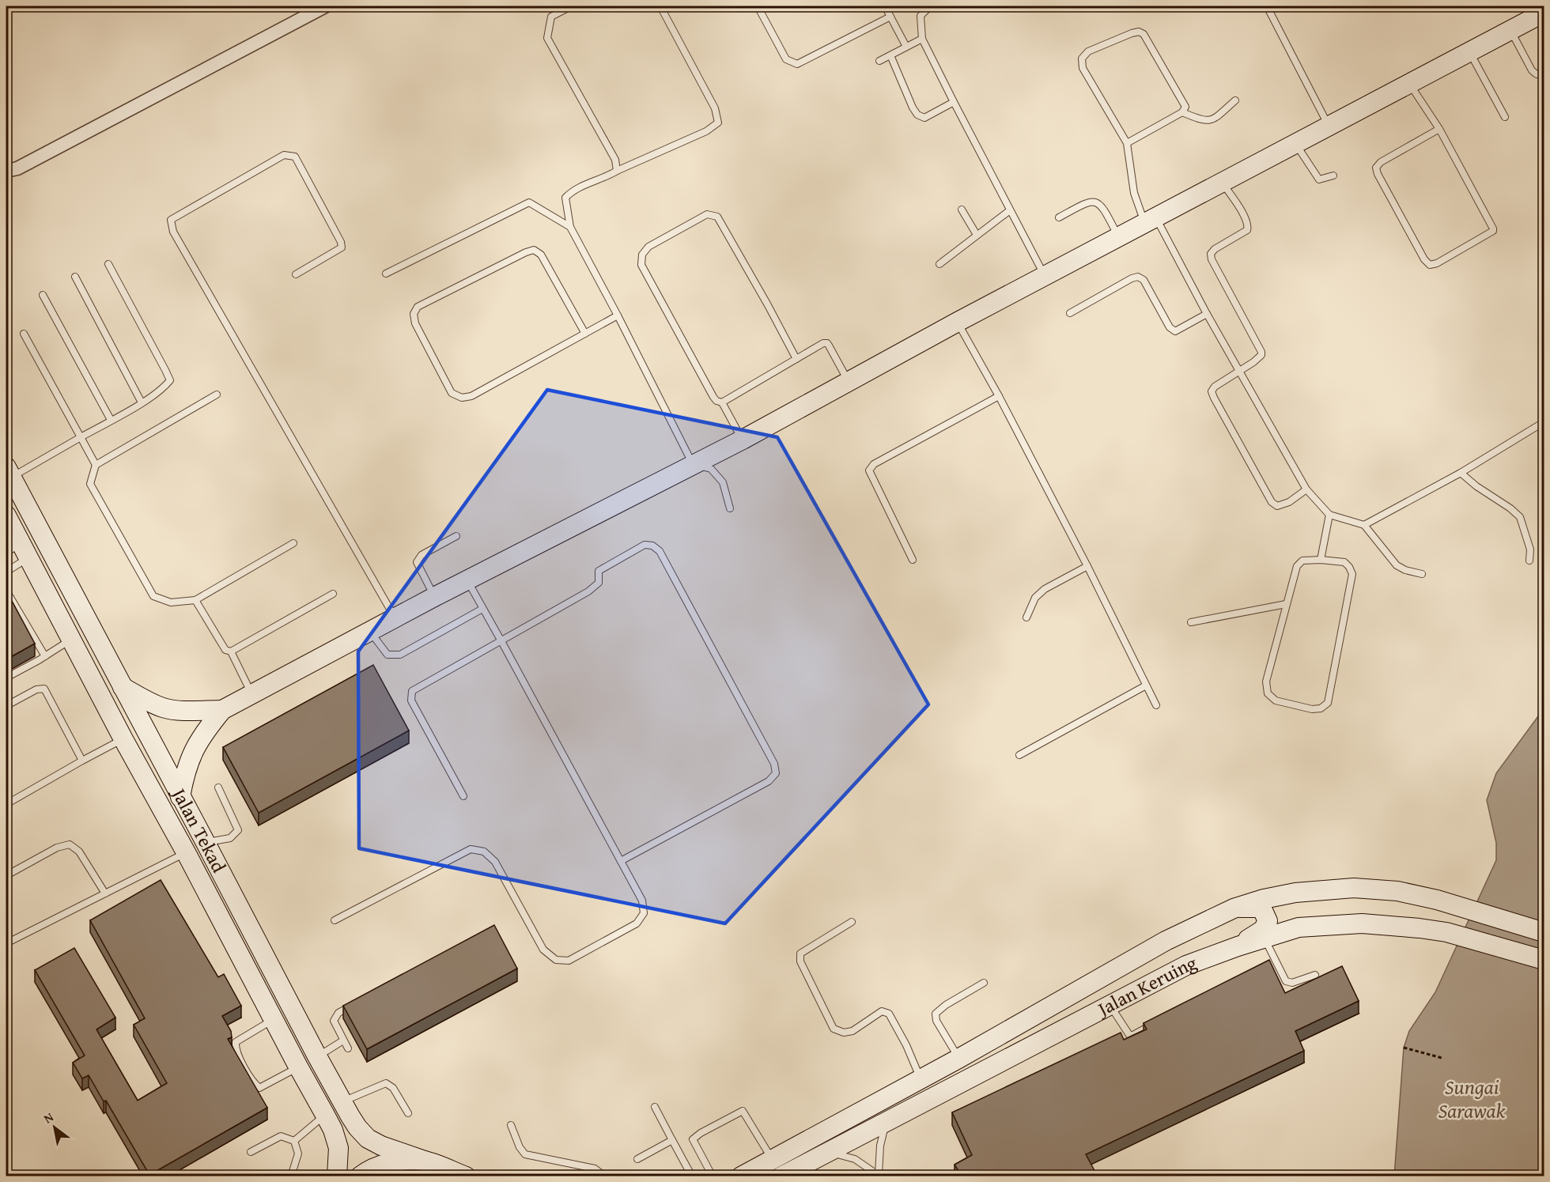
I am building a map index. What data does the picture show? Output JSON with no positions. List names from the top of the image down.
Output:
{
  "streets": {
    "street": ["Jalan Tekad", "Jalan Keruing"]
  },
  "water": ["Sungai Sarawak"],
  "north": "top left"
}
